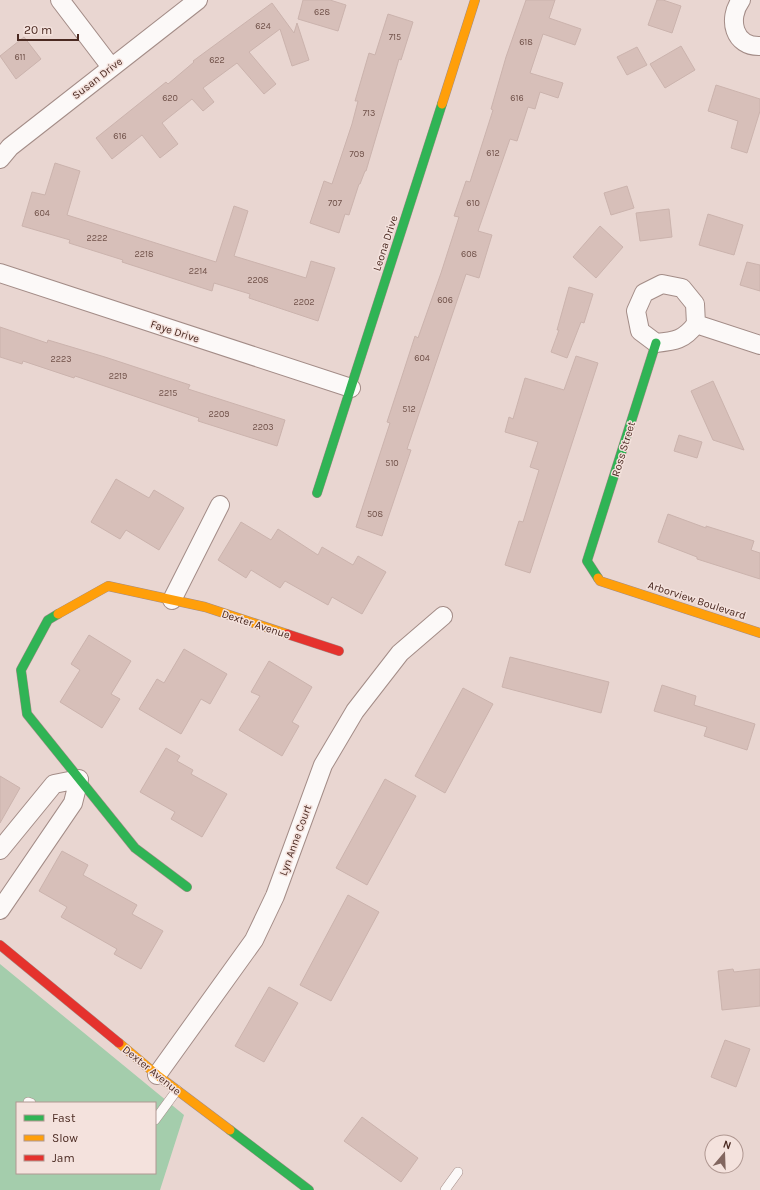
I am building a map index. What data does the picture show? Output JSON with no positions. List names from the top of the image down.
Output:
{
  "streets": {
    "street": [
      "Susan Drive",
      "Leona Drive",
      "Faye Drive",
      "Ross Street",
      "Arborview Boulevard",
      "Dexter Avenue",
      "Lyn Anne Court"
    ]
  },
  "crossings": [
    ["Leona Drive", "Faye Drive"],
    ["Ross Street", "Arborview Boulevard"],
    ["Dexter Avenue", "Lyn Anne Court"]
  ],
  "house_numbers": [
    "628",
    "624",
    "715",
    "618",
    "611",
    "622",
    "620",
    "616",
    "713",
    "616",
    "612",
    "709",
    "707",
    "610",
    "604",
    "2222",
    "2218",
    "608",
    "2214",
    "2208",
    "606",
    "2202",
    "604",
    "2223",
    "2219",
    "2215",
    "512",
    "2209",
    "2203",
    "510",
    "508"
  ],
  "legend": ["Fast", "Slow", "Jam"],
  "scale_bar": "20 m",
  "north": "top"
}
